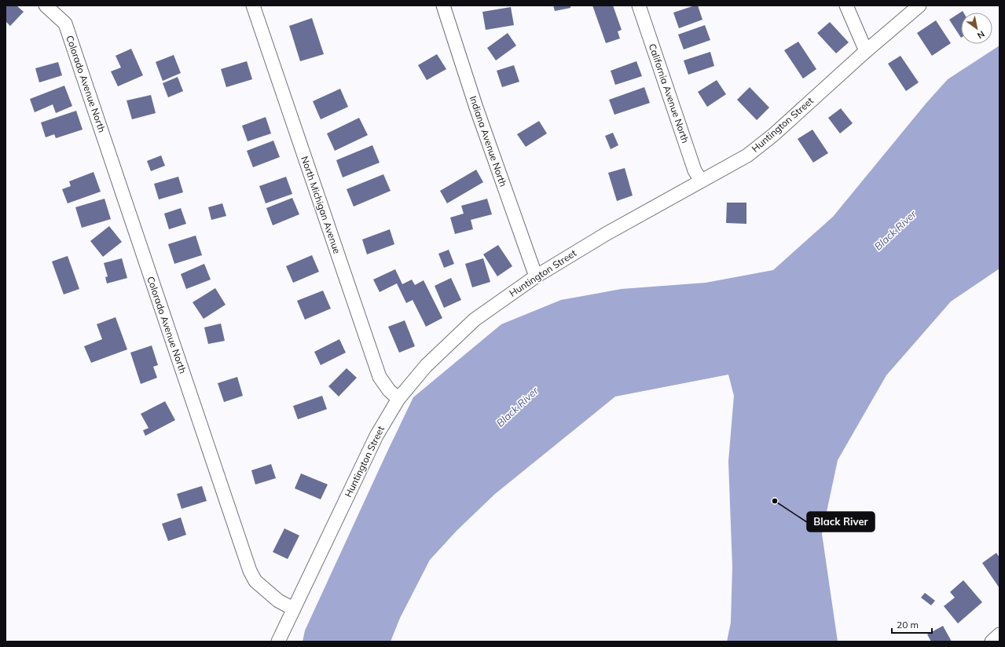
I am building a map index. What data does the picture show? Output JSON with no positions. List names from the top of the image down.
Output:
{
  "streets": {
    "street": [
      "Colorado Avenue North",
      "California Avenue North",
      "Huntington Street",
      "Indiana Avenue North",
      "North Michigan Avenue"
    ]
  },
  "crossings": [
    ["Colorado Avenue North", "Huntington Street"],
    ["California Avenue North", "Huntington Street"],
    ["Huntington Street", "Indiana Avenue North"],
    ["Huntington Street", "North Michigan Avenue"]
  ],
  "water": ["Black River"],
  "places": ["Black River"],
  "scale_bar": "20 m",
  "north": "bottom right"
}
